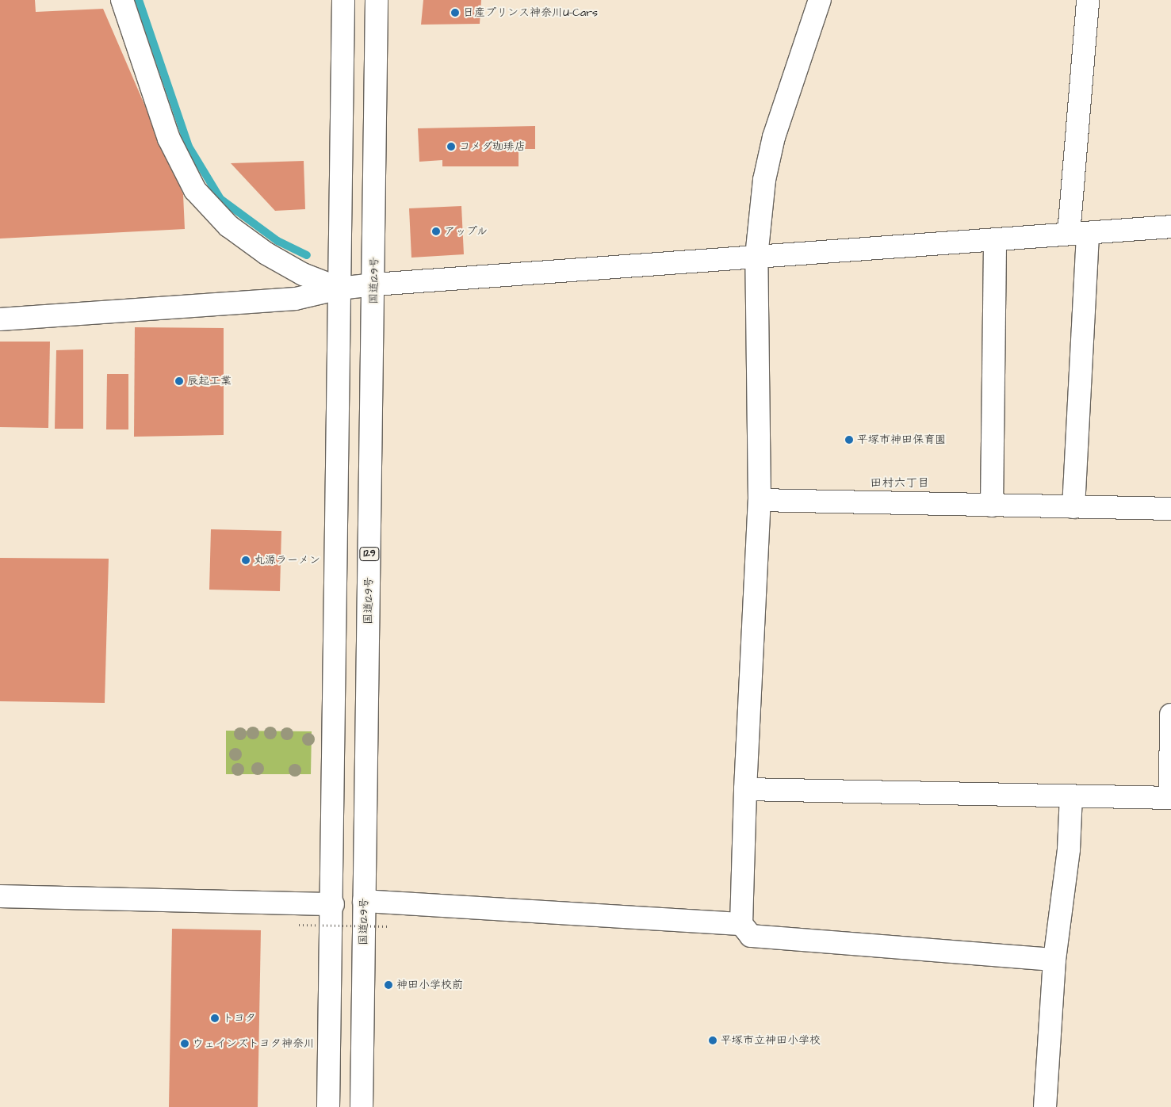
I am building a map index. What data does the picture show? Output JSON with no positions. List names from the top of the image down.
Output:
{
  "streets": {
    "main road": ["国道129号", "129"]
  },
  "districts": ["田村六丁目"],
  "places": [
    "日産プリンス神奈川U-Cars",
    "コメダ珈琲店",
    "アップル",
    "辰起工業",
    "平塚市神田保育園",
    "丸源ラーメン",
    "神田小学校前",
    "トヨタ",
    "平塚市立神田小学校",
    "ウェインズトヨタ神奈川"
  ]
}
